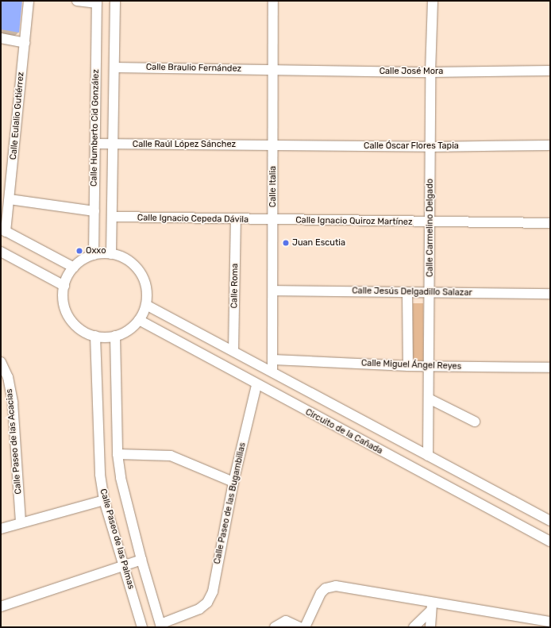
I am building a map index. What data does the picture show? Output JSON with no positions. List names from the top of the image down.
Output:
{
  "streets": {
    "street": [
      "Calle Braulio Fernández",
      "Calle José Mora",
      "Calle Eulalio Gutiérrez",
      "Calle Humberto Cid González",
      "Calle Raúl López Sánchez",
      "Calle Óscar Flores Tapia",
      "Calle Italia",
      "Calle Ignacio Cepeda Dávila",
      "Calle Ignacio Quiroz Martínez",
      "Calle Carmelino Delgado",
      "Calle Roma",
      "Calle Jesús Delgadillo Salazar",
      "Calle Miguel Ángel Reyes",
      "Circuito de la Cañada",
      "Calle Paseo de las Acacias",
      "Calle Paseo de las Bugambilias",
      "Calle Paseo de las Palmas"
    ]
  },
  "crossings": [
    ["Calle Braulio Fernández", "Calle José Mora"],
    ["Calle Braulio Fernández", "Calle Humberto Cid González"],
    ["Calle Braulio Fernández", "Calle Italia"],
    ["Calle José Mora", "Calle Italia"],
    ["Calle José Mora", "Calle Carmelino Delgado"],
    ["Calle Humberto Cid González", "Calle Raúl López Sánchez"],
    ["Calle Humberto Cid González", "Calle Ignacio Cepeda Dávila"],
    ["Calle Humberto Cid González", "Circuito de la Cañada"],
    ["Calle Humberto Cid González", "Calle Paseo de las Palmas"],
    ["Calle Raúl López Sánchez", "Calle Óscar Flores Tapia"],
    ["Calle Raúl López Sánchez", "Calle Italia"],
    ["Calle Óscar Flores Tapia", "Calle Italia"],
    ["Calle Óscar Flores Tapia", "Calle Carmelino Delgado"],
    ["Calle Italia", "Calle Ignacio Cepeda Dávila"],
    ["Calle Italia", "Calle Ignacio Quiroz Martínez"],
    ["Calle Italia", "Calle Jesús Delgadillo Salazar"],
    ["Calle Italia", "Calle Miguel Ángel Reyes"],
    ["Calle Ignacio Cepeda Dávila", "Calle Ignacio Quiroz Martínez"],
    ["Calle Ignacio Cepeda Dávila", "Calle Roma"],
    ["Calle Ignacio Quiroz Martínez", "Calle Carmelino Delgado"],
    ["Calle Carmelino Delgado", "Calle Jesús Delgadillo Salazar"],
    ["Calle Carmelino Delgado", "Calle Miguel Ángel Reyes"],
    ["Circuito de la Cañada", "Calle Paseo de las Bugambilias"],
    ["Circuito de la Cañada", "Calle Paseo de las Palmas"],
    ["Calle Paseo de las Bugambilias", "Calle Paseo de las Palmas"]
  ],
  "places": ["Juan Escutia", "Oxxo"]
}
